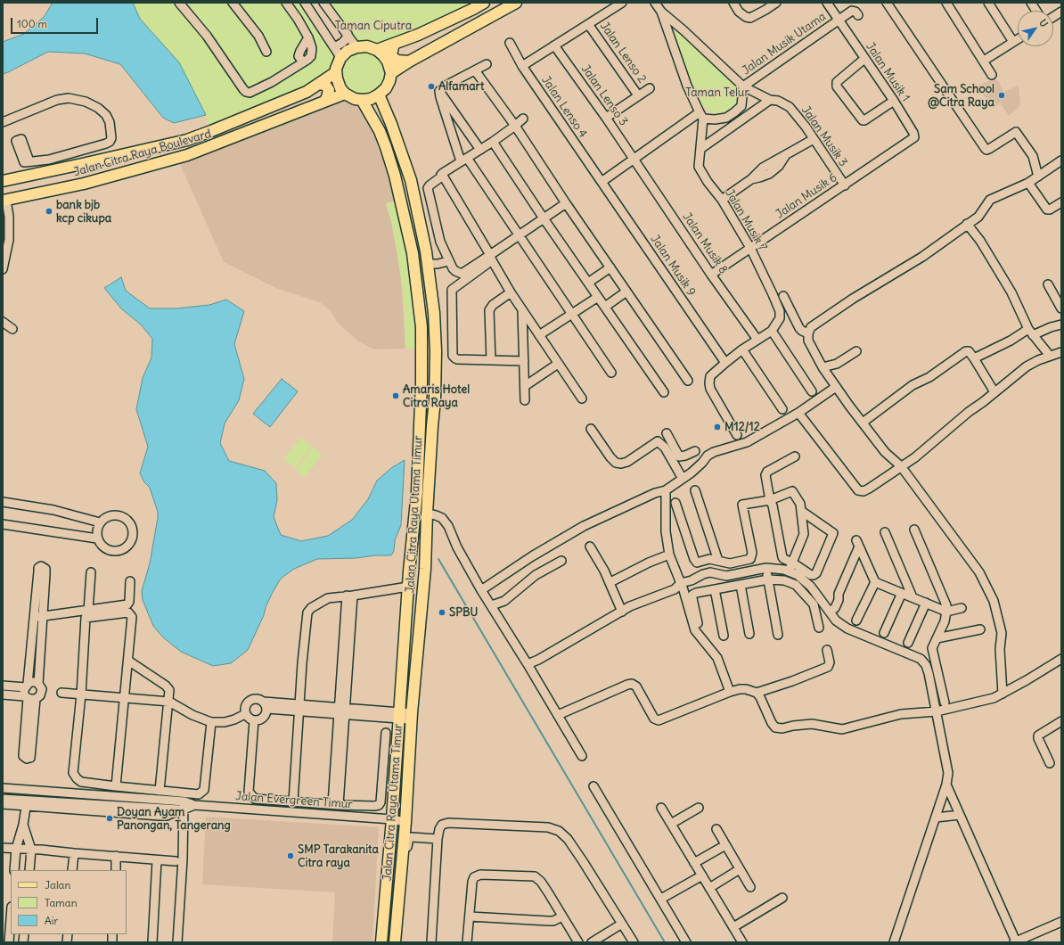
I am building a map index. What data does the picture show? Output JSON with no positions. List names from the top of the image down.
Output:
{
  "streets": {
    "main road": ["Jalan Citra Raya Boulevard", "Jalan Citra Raya Utama Timur"],
    "street": [
      "Jalan Musik Utama",
      "Jalan Lenso 2",
      "Jalan Musik 1",
      "Jalan Lenso 3",
      "Jalan Lenso 4",
      "Jalan Musik 3",
      "Jalan Musik 6",
      "Jalan Musik 7",
      "Jalan Musik 8",
      "Jalan Musik 9",
      "Jalan Evergreen Timur"
    ]
  },
  "crossings": [
    ["Jalan Musik Utama", "Jalan Musik 1"],
    ["Jalan Musik Utama", "Jalan Musik 3"],
    ["Jalan Lenso 2", "Jalan Lenso 3"],
    ["Jalan Musik 1", "Jalan Musik 6"],
    ["Jalan Lenso 3", "Jalan Musik 8"],
    ["Jalan Lenso 4", "Jalan Musik 9"],
    ["Jalan Musik 3", "Jalan Musik 6"],
    ["Jalan Citra Raya Boulevard", "Jalan Citra Raya Utama Timur"],
    ["Jalan Musik 6", "Jalan Musik 7"],
    ["Jalan Musik 6", "Jalan Musik 8"],
    ["Jalan Citra Raya Utama Timur", "Jalan Evergreen Timur"]
  ],
  "parks": ["Taman Ciputra", "Taman Telur"],
  "places": [
    "Alfamart",
    "Sam School @Citra Raya",
    "bank bjb kcp cikupa",
    "Amaris Hotel Citra Raya",
    "M12/12",
    "SPBU",
    "Doyan Ayam Panongan, Tangerang",
    "SMP Tarakanita Citra raya"
  ],
  "legend": ["Jalan", "Taman", "Air"],
  "scale_bar": "100 m",
  "north": "top right"
}
